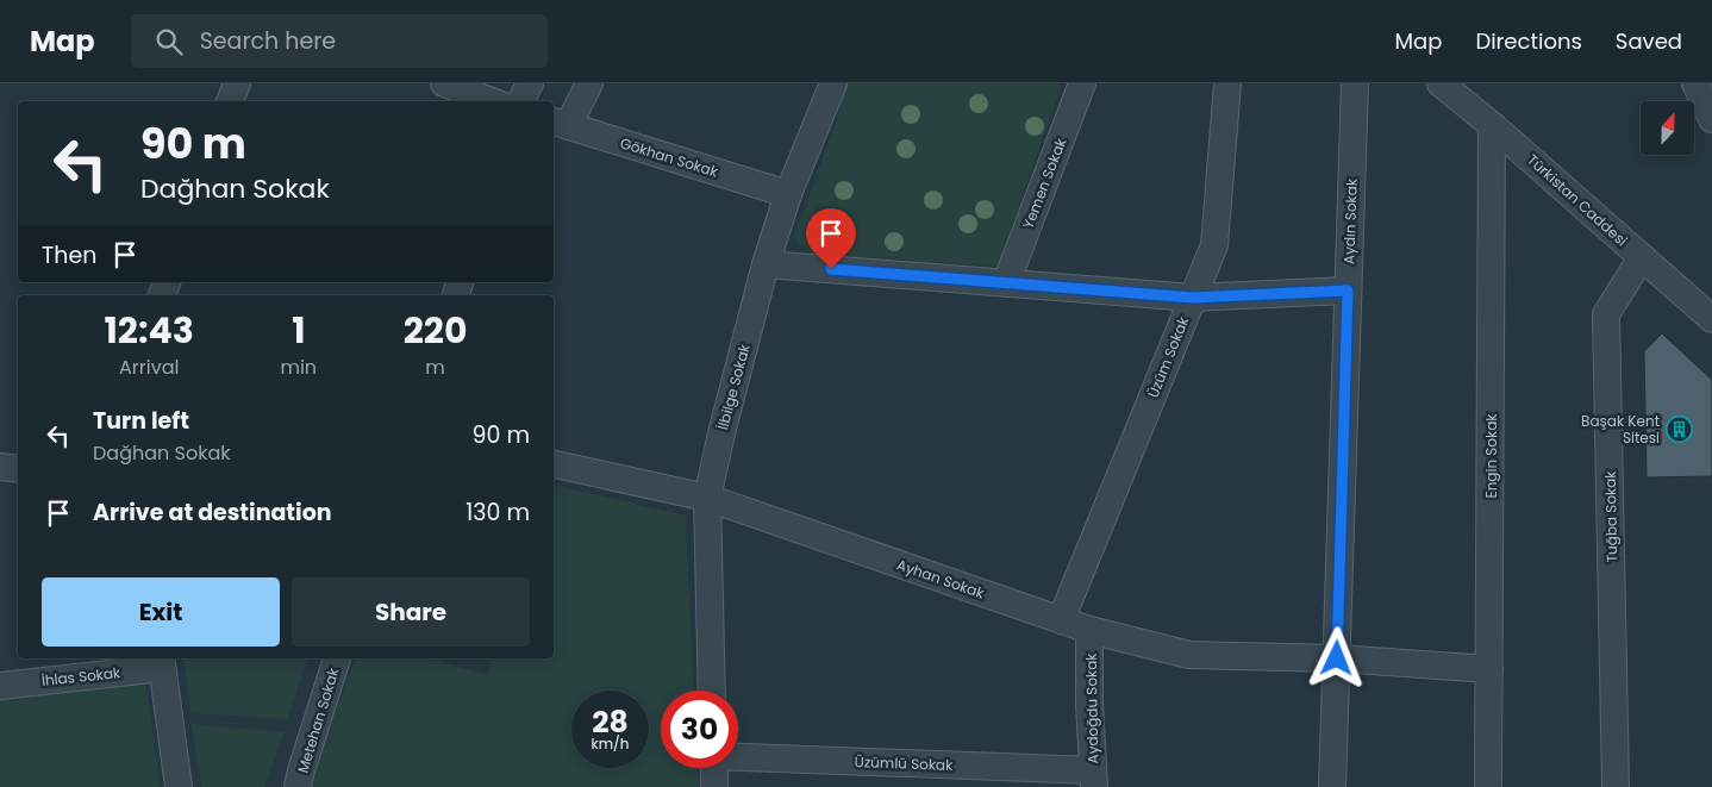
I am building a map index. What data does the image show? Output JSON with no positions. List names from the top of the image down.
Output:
{
  "streets": {
    "street": [
      "Gökhan Sokak",
      "Yemen Sokak",
      "Türkistan Caddesi",
      "Aydın Sokak",
      "Üzüm Sokak",
      "İlbilge Sokak",
      "Engin Sokak",
      "Tuğba Sokak",
      "Ayhan Sokak",
      "İhlas Sokak",
      "Aydoğdu Sokak",
      "Metehan Sokak",
      "Üzümlü Sokak"
    ]
  },
  "crossings": [
    ["Gökhan Sokak", "İlbilge Sokak"],
    ["Türkistan Caddesi", "Engin Sokak"],
    ["Türkistan Caddesi", "Tuğba Sokak"],
    ["Aydın Sokak", "Ayhan Sokak"],
    ["Üzüm Sokak", "Ayhan Sokak"],
    ["İlbilge Sokak", "Ayhan Sokak"],
    ["Engin Sokak", "Ayhan Sokak"],
    ["Ayhan Sokak", "Aydoğdu Sokak"],
    ["Aydoğdu Sokak", "Üzümlü Sokak"]
  ],
  "places": {
    "building": ["Başak Kent Sitesi"]
  },
  "north": "top",
  "page": {
    "header": "Map",
    "search": "Search here",
    "nav": ["Map", "Directions", "Saved"],
    "turn": ["90 m", "Dağhan Sokak"],
    "then": "Then",
    "eta": [
      "12:43",
      "Arrival",
      "1",
      "min",
      "220",
      "m"
    ],
    "list": [
      {
        "name": "Turn left",
        "note": "Dağhan Sokak",
        "value": "90 m"
      },
      {
        "name": "Arrive at destination",
        "value": "130 m"
      }
    ],
    "buttons": ["Exit", "Share"],
    "speed": "28 km/h",
    "limit": "30"
  }
}
